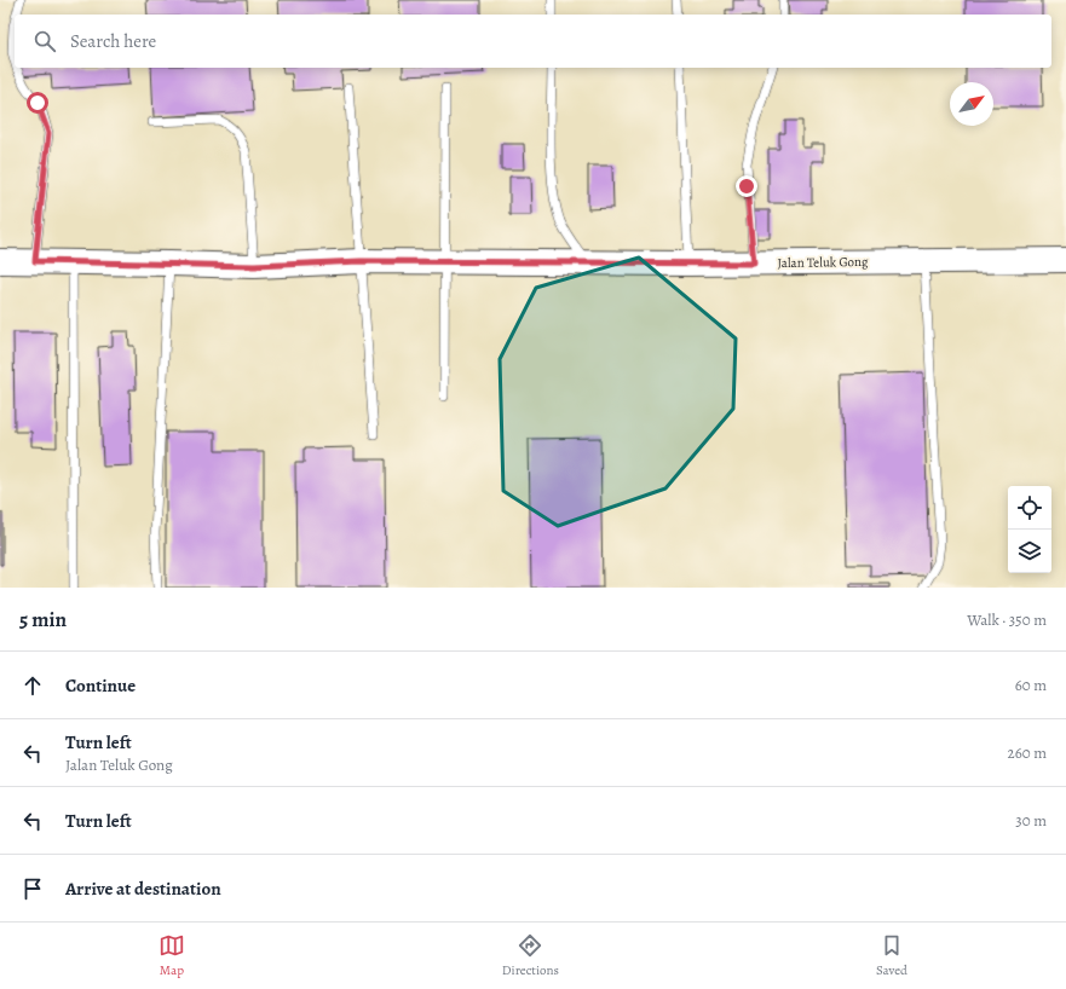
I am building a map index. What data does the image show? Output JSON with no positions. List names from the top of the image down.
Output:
{
  "streets": {
    "street": ["Jalan Teluk Gong"]
  },
  "north": "top right",
  "page": {
    "search": "Search here",
    "heading": ["5 min", "Walk · 350 m"],
    "list": [
      ["Continue", "60 m"],
      ["Turn left", "Jalan Teluk Gong", "260 m"],
      ["Turn left", "30 m"],
      "Arrive at destination"
    ],
    "nav": ["Map", "Directions", "Saved"]
  }
}
